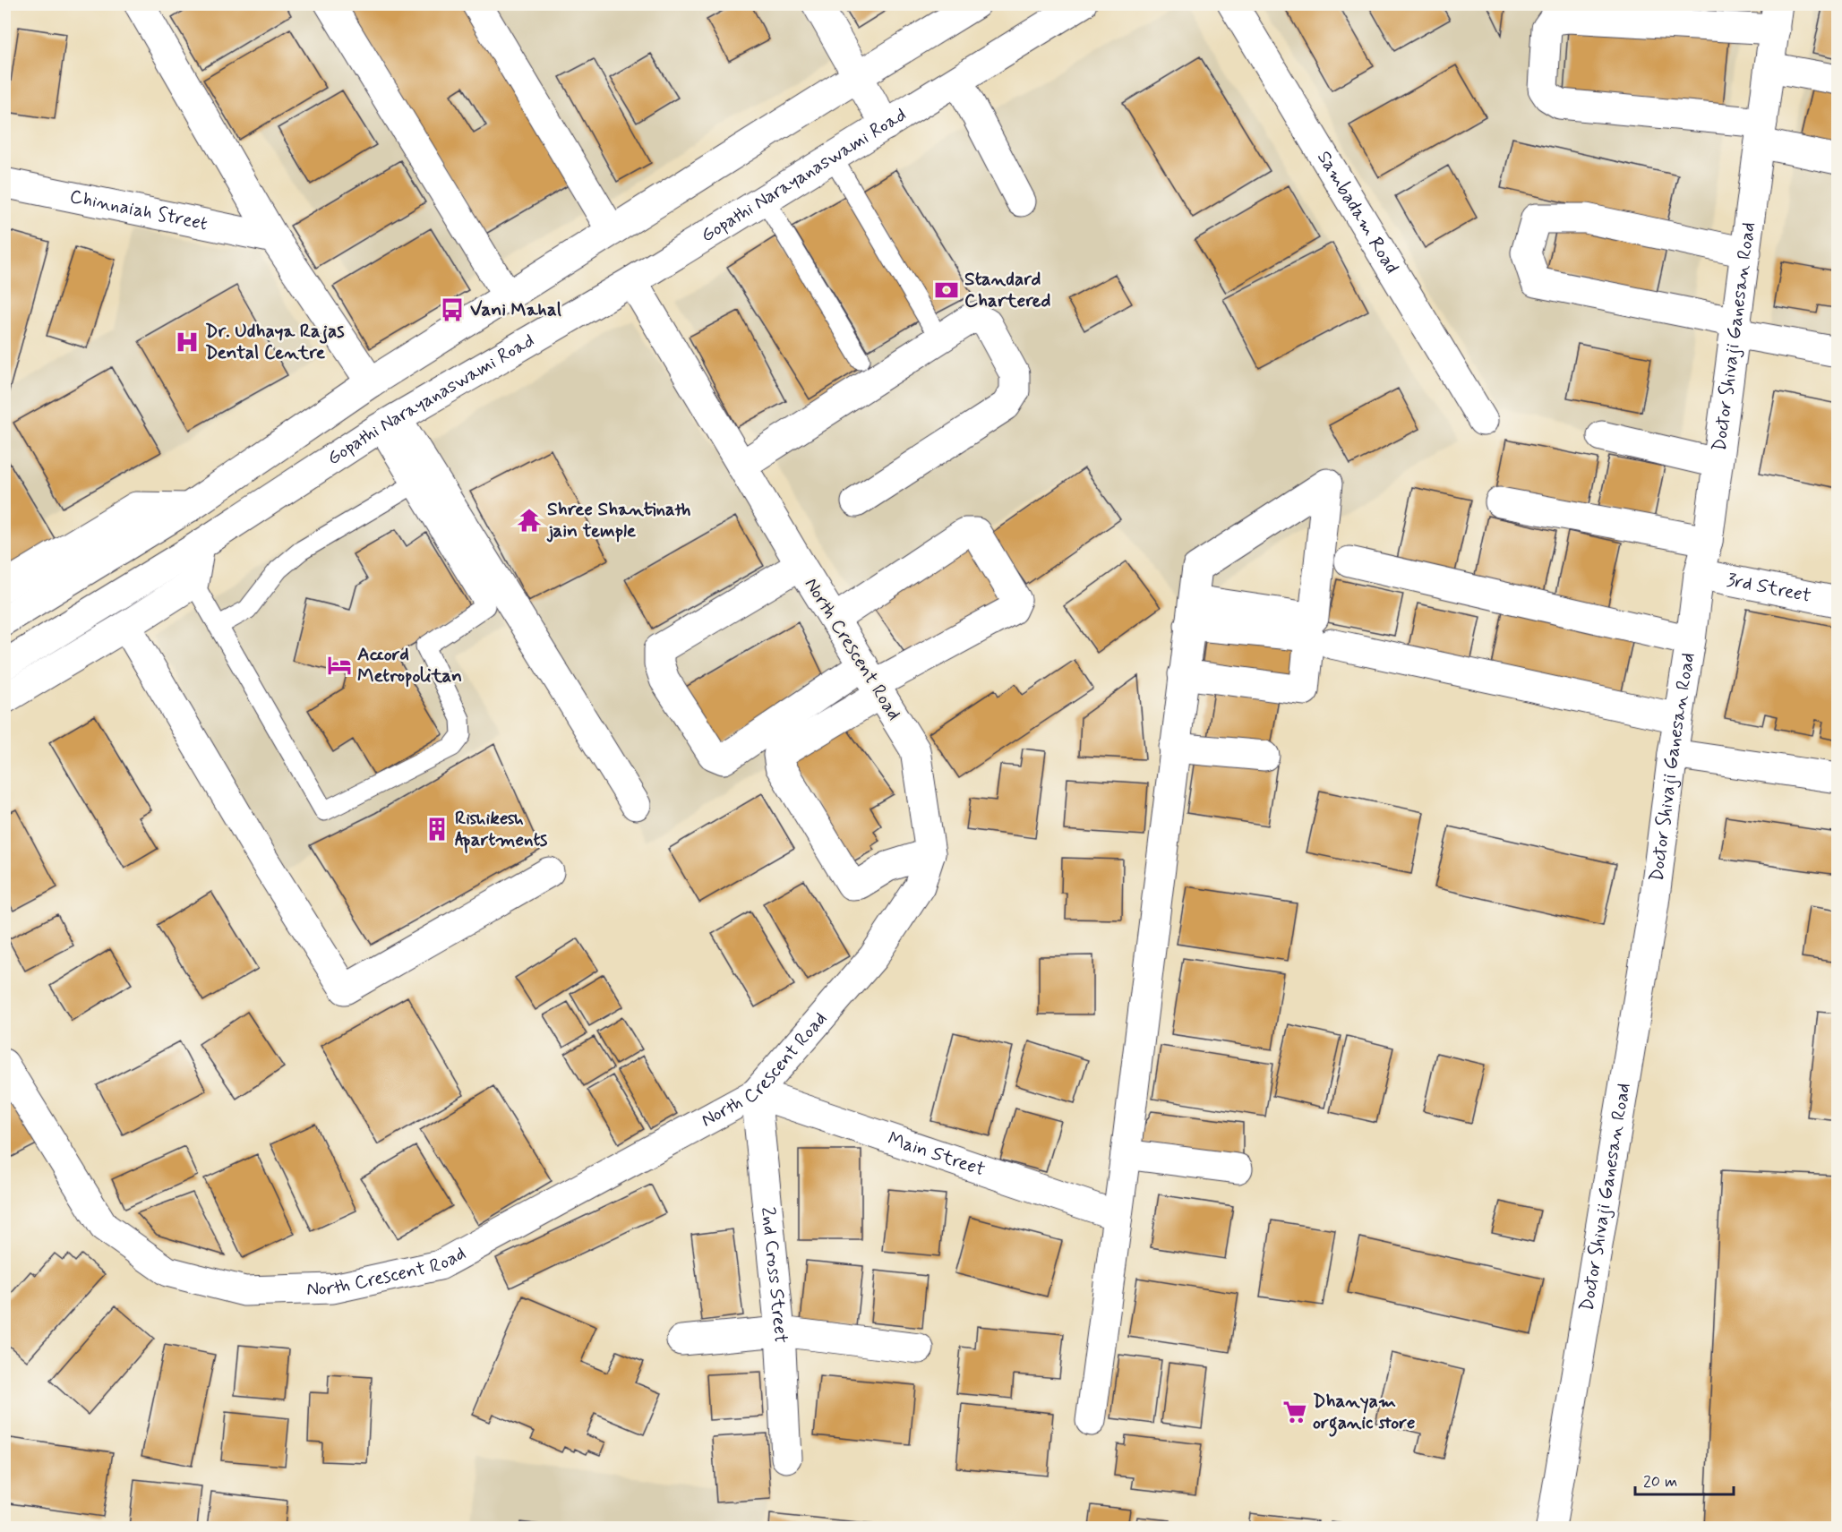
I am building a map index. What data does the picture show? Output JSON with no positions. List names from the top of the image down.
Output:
{
  "streets": {
    "street": [
      "Gopathi Narayanaswami Road",
      "Chinnaiah Street",
      "Sambadam Road",
      "Doctor Shivaji Ganesan Road",
      "3rd Street",
      "North Crescent Road",
      "Main Street",
      "2nd Cross Street"
    ]
  },
  "crossings": [
    ["Gopathi Narayanaswami Road", "North Crescent Road"],
    ["Doctor Shivaji Ganesan Road", "3rd Street"],
    ["North Crescent Road", "Main Street"],
    ["North Crescent Road", "2nd Cross Street"],
    ["Main Street", "2nd Cross Street"]
  ],
  "places": {
    "bank": ["Standard Chartered"],
    "bus stop": ["Vani Mahal"],
    "hospital": ["Dr. Udhaya Rajas Dental Centre"],
    "temple": ["Shree Shantinath jain temple"],
    "hotel": ["Accord Metropolitan"],
    "building": ["Rishikesh Apartments"],
    "supermarket": ["Dhanyam organic store"]
  },
  "scale_bar": "20 m"
}
